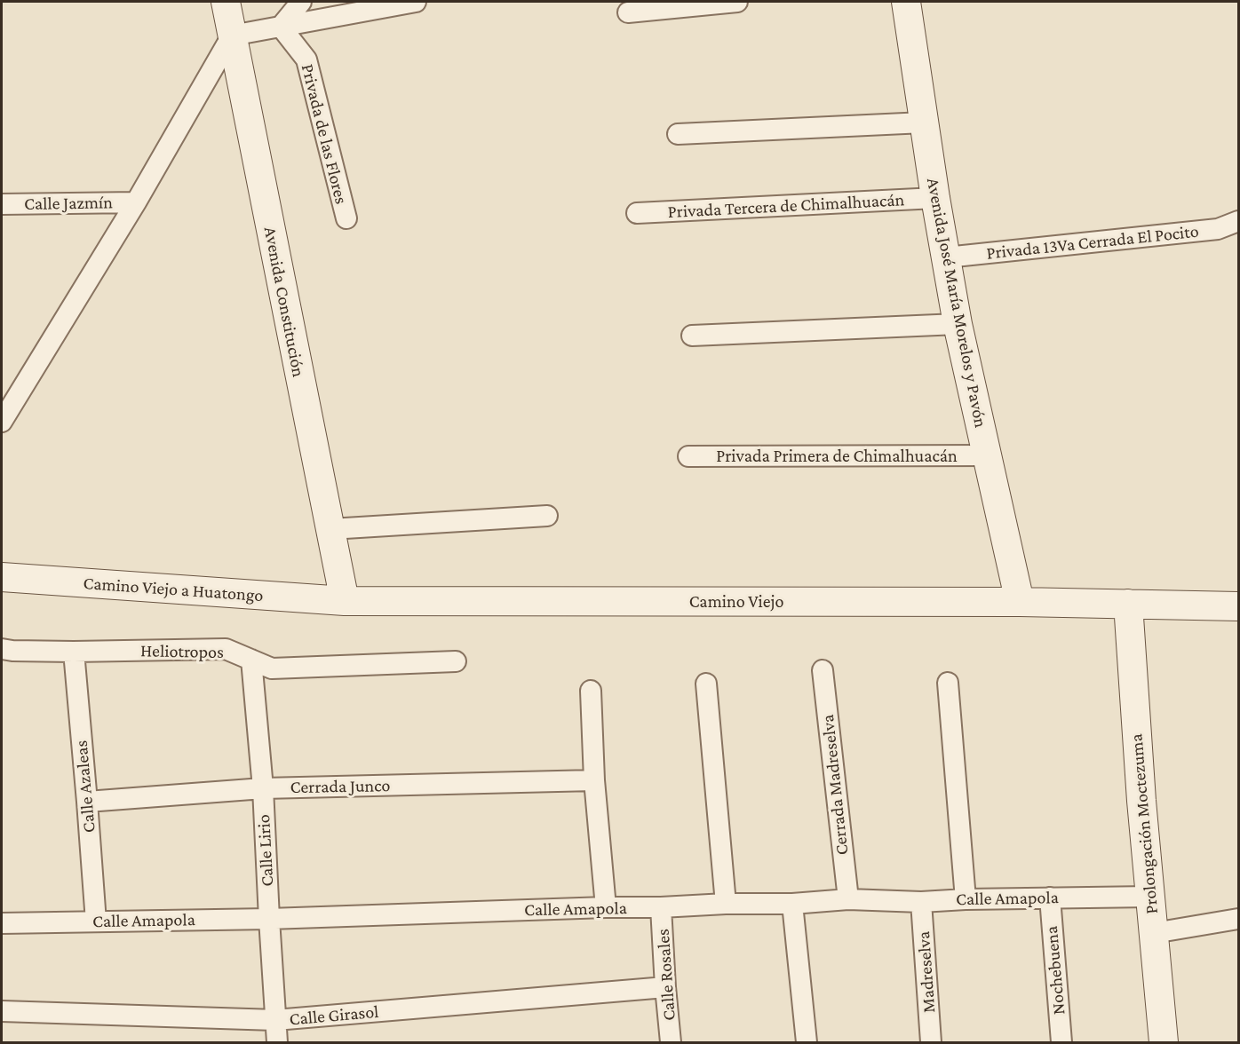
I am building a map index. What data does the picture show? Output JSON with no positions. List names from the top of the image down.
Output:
{
  "streets": {
    "main road": [
      "Avenida Constitución",
      "Avenida José María Morelos y Pavón",
      "Camino Viejo a Huatongo",
      "Camino Viejo",
      "Prolongación Moctezuma"
    ],
    "street": [
      "Privada de las Flores",
      "Calle Jazmín",
      "Privada Tercera de Chimalhuacán",
      "Privada 13Va Cerrada El Pocito",
      "Privada Primera de Chimalhuacán",
      "Heliotropos",
      "Cerrada Madreselva",
      "Calle Azaleas",
      "Cerrada Junco",
      "Calle Lirio",
      "Calle Amapola",
      "Nochebuena",
      "Madreselva",
      "Calle Rosales",
      "Calle Girasol"
    ]
  },
  "crossings": [
    ["Privada Tercera de Chimalhuacán", "Avenida José María Morelos y Pavón"],
    ["Privada 13Va Cerrada El Pocito", "Avenida José María Morelos y Pavón"],
    ["Avenida Constitución", "Camino Viejo a Huatongo"],
    ["Avenida Constitución", "Camino Viejo"],
    ["Avenida José María Morelos y Pavón", "Privada Primera de Chimalhuacán"],
    ["Avenida José María Morelos y Pavón", "Camino Viejo"],
    ["Camino Viejo a Huatongo", "Camino Viejo"],
    ["Camino Viejo", "Prolongación Moctezuma"],
    ["Heliotropos", "Calle Azaleas"],
    ["Heliotropos", "Calle Lirio"],
    ["Cerrada Madreselva", "Calle Amapola"],
    ["Calle Azaleas", "Cerrada Junco"],
    ["Calle Azaleas", "Calle Amapola"],
    ["Cerrada Junco", "Calle Lirio"],
    ["Prolongación Moctezuma", "Calle Amapola"],
    ["Calle Lirio", "Calle Amapola"],
    ["Calle Lirio", "Calle Girasol"],
    ["Calle Amapola", "Nochebuena"],
    ["Calle Amapola", "Madreselva"],
    ["Calle Amapola", "Calle Rosales"],
    ["Calle Rosales", "Calle Girasol"]
  ]
}
